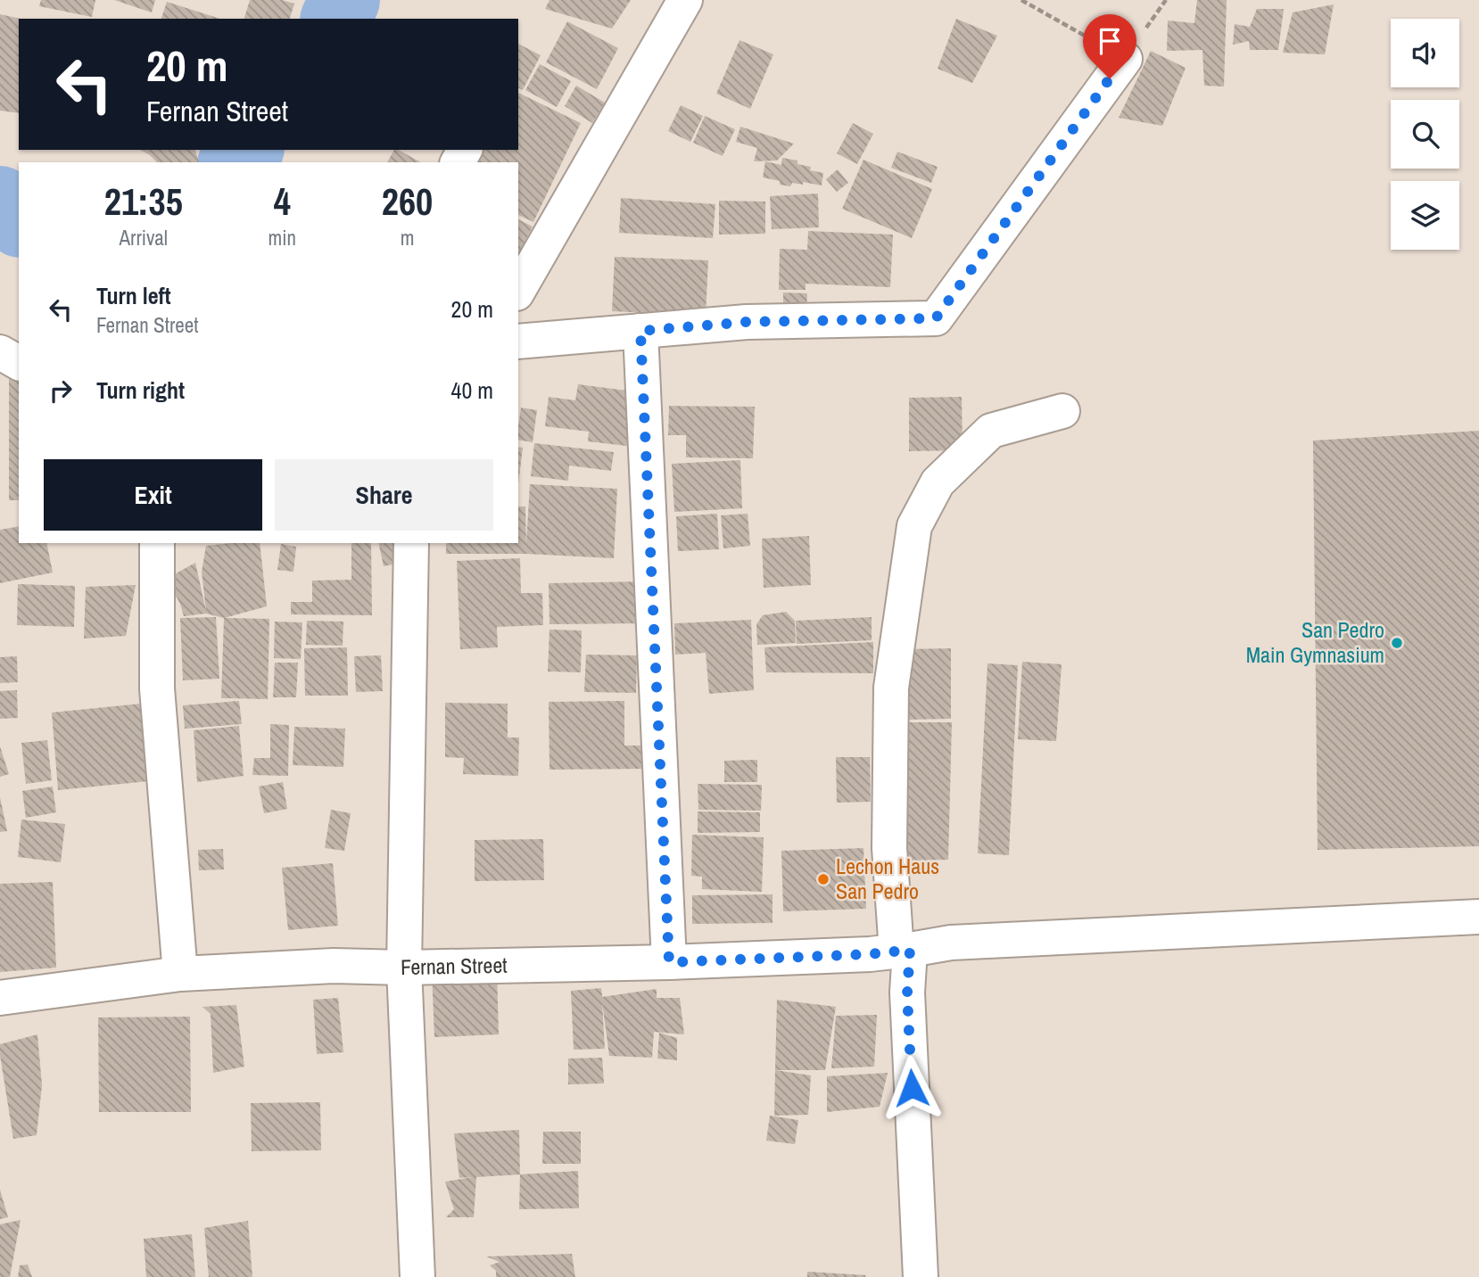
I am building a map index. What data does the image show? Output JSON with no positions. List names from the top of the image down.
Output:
{
  "streets": {
    "street": ["Fernan Street"]
  },
  "places": ["San Pedro Main Gymnasium", "Lechon Haus San Pedro"],
  "page": {
    "turn": ["20 m", "Fernan Street"],
    "eta": [
      "21:35",
      "Arrival",
      "4",
      "min",
      "260",
      "m"
    ],
    "list": [
      {
        "name": "Turn left",
        "note": "Fernan Street",
        "value": "20 m"
      },
      {
        "name": "Turn right",
        "value": "40 m"
      }
    ],
    "buttons": ["Exit", "Share"]
  }
}
